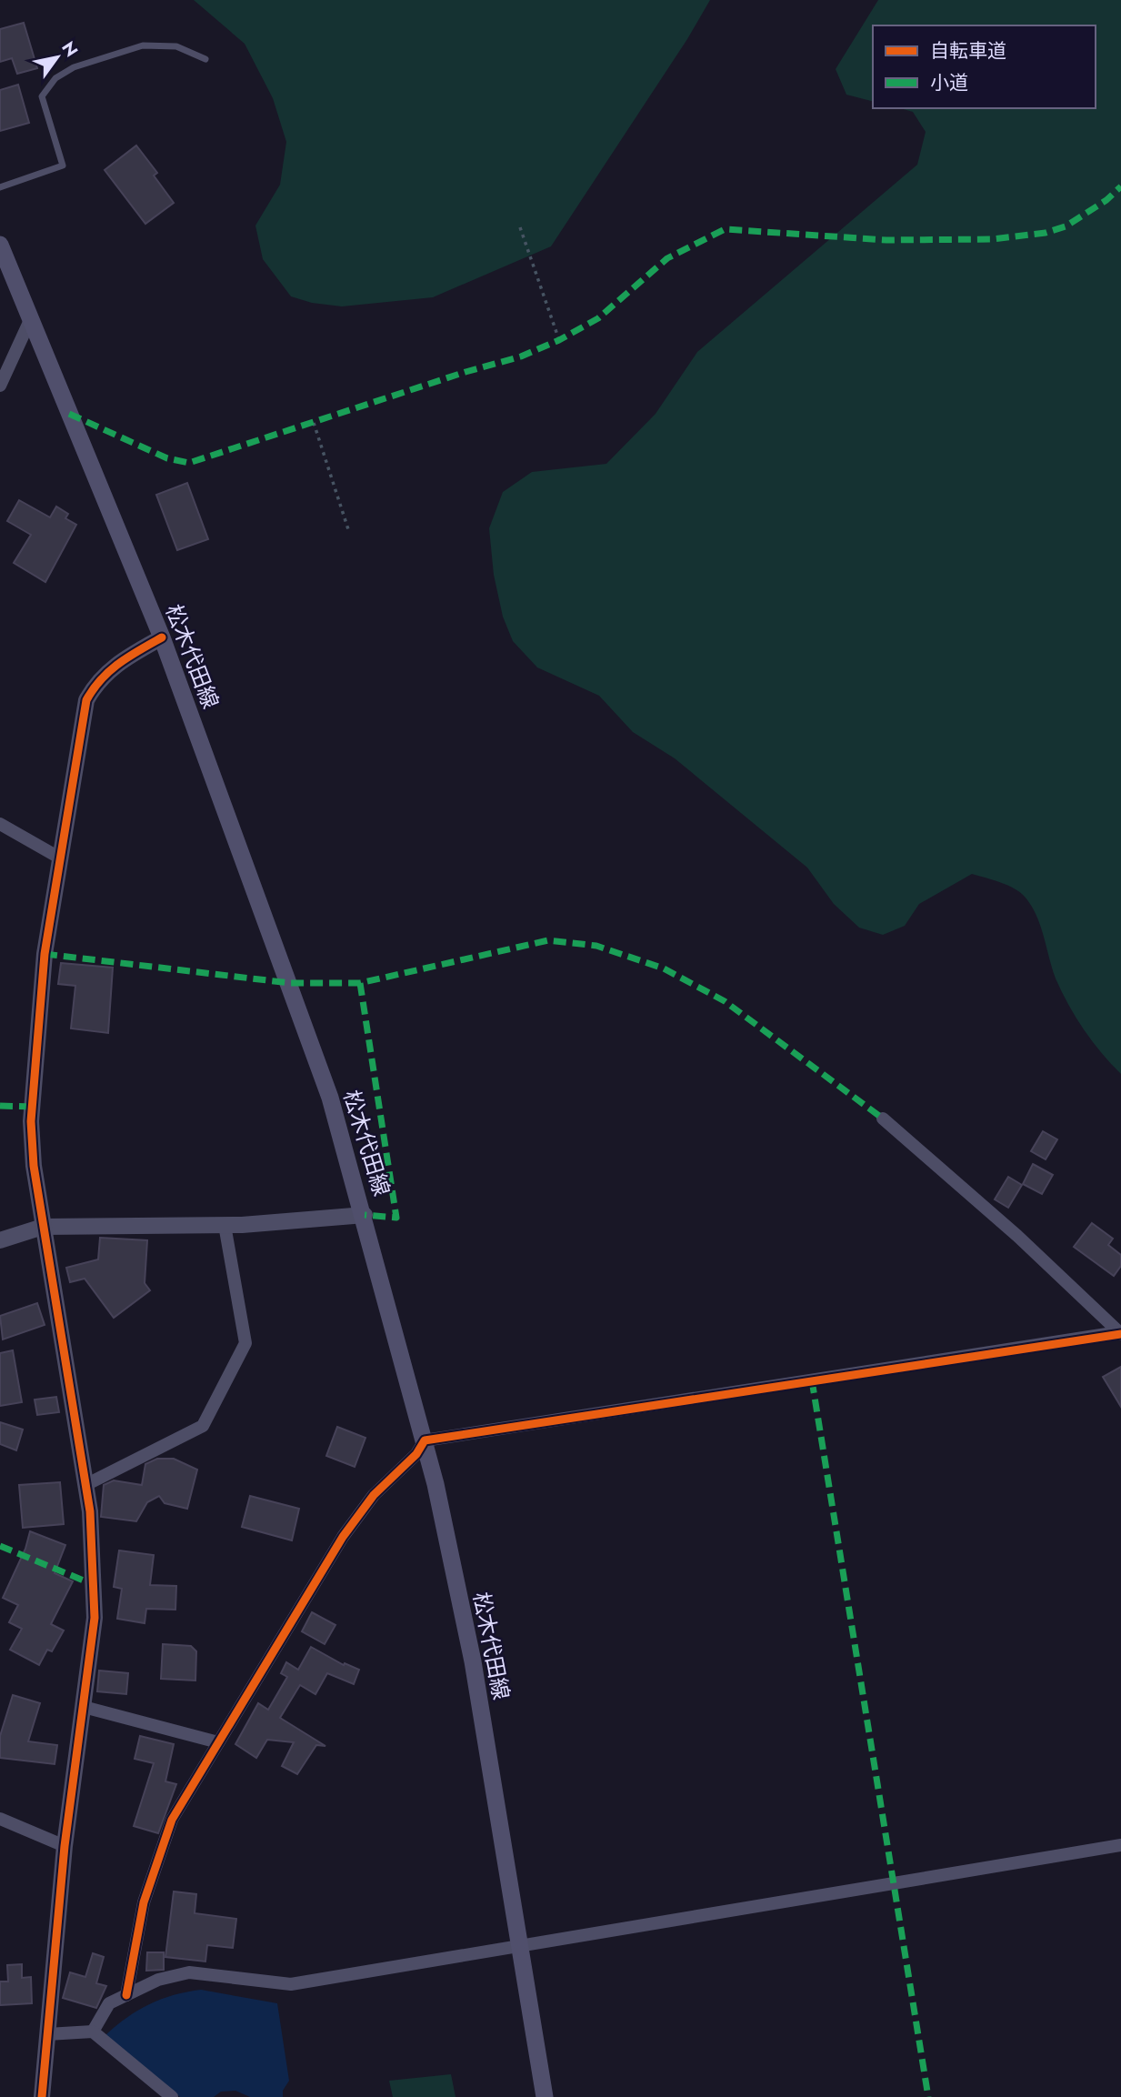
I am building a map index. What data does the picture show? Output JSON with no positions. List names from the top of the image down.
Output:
{
  "streets": {
    "main road": ["松木代田線"]
  },
  "legend": ["自転車道", "小道"],
  "north": "top right"
}
